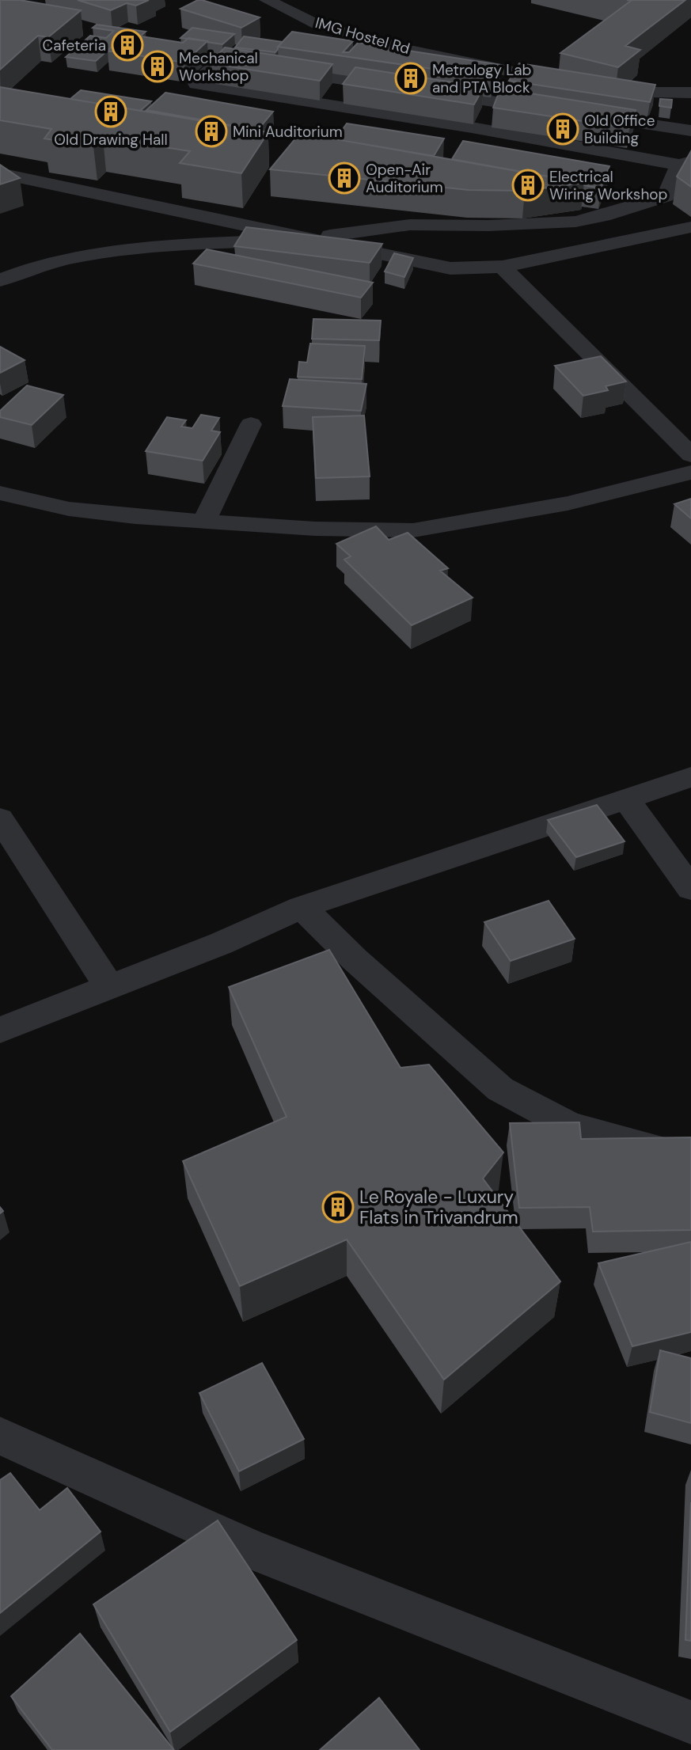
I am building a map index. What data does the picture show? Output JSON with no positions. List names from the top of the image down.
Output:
{
  "streets": {
    "street": ["IMG Hostel Rd"]
  },
  "places": {
    "building": [
      "Cafeteria",
      "Mechanical Workshop",
      "Metrology Lab and PTA Block",
      "Old Drawing Hall",
      "Old Office Building",
      "Mini Auditorium",
      "Open-Air Auditorium",
      "Electrical Wiring Workshop",
      "Le Royale - Luxury Flats in Trivandrum"
    ]
  }
}
